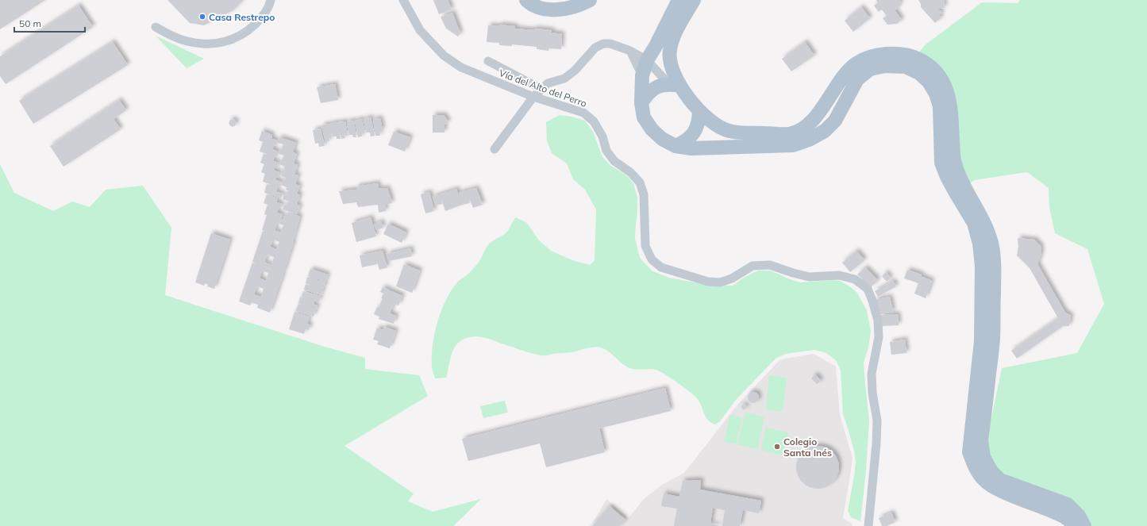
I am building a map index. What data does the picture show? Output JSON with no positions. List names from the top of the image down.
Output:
{
  "streets": {
    "street": ["Vía del Alto del Perro"]
  },
  "places": ["Casa Restrepo", "Colegio Santa Inés"],
  "scale_bar": "50 m"
}
